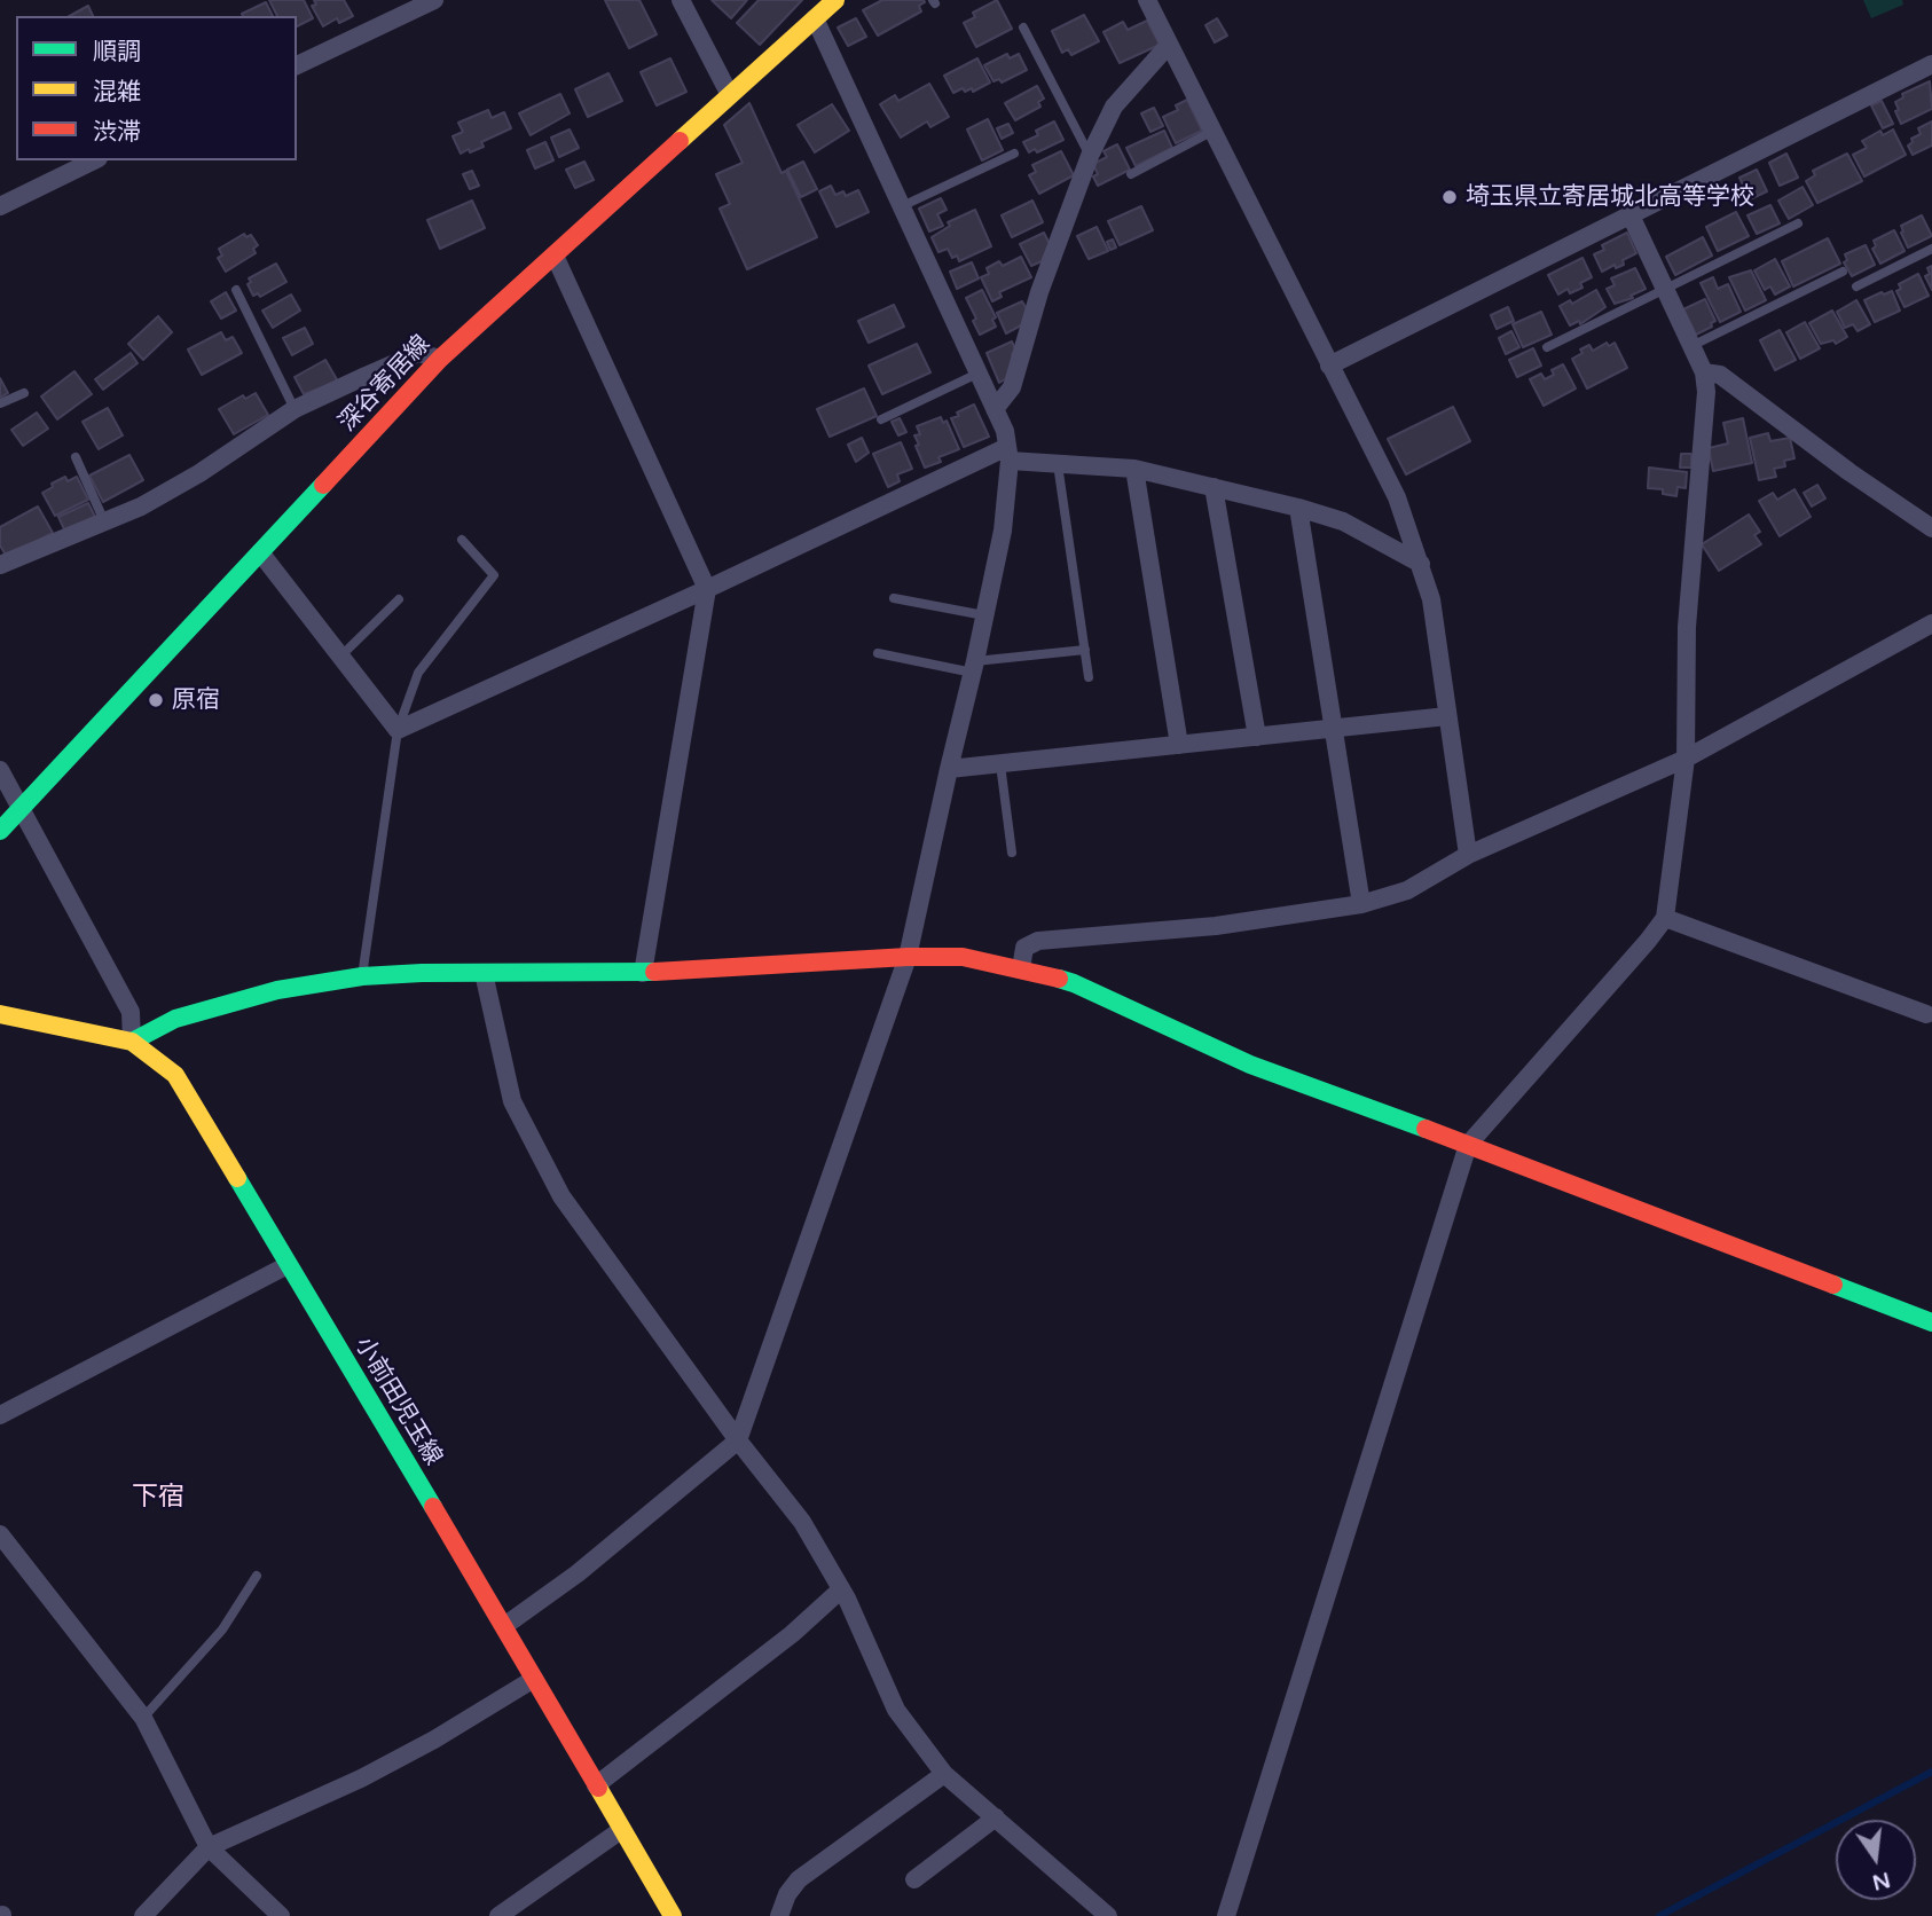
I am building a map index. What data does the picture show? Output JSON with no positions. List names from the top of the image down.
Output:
{
  "streets": {
    "main road": ["深谷寄居線", "小前田児玉線"]
  },
  "districts": ["下宿"],
  "places": ["埼玉県立寄居城北高等学校", "原宿"],
  "legend": ["順調", "混雑", "渋滞"],
  "north": "bottom"
}
